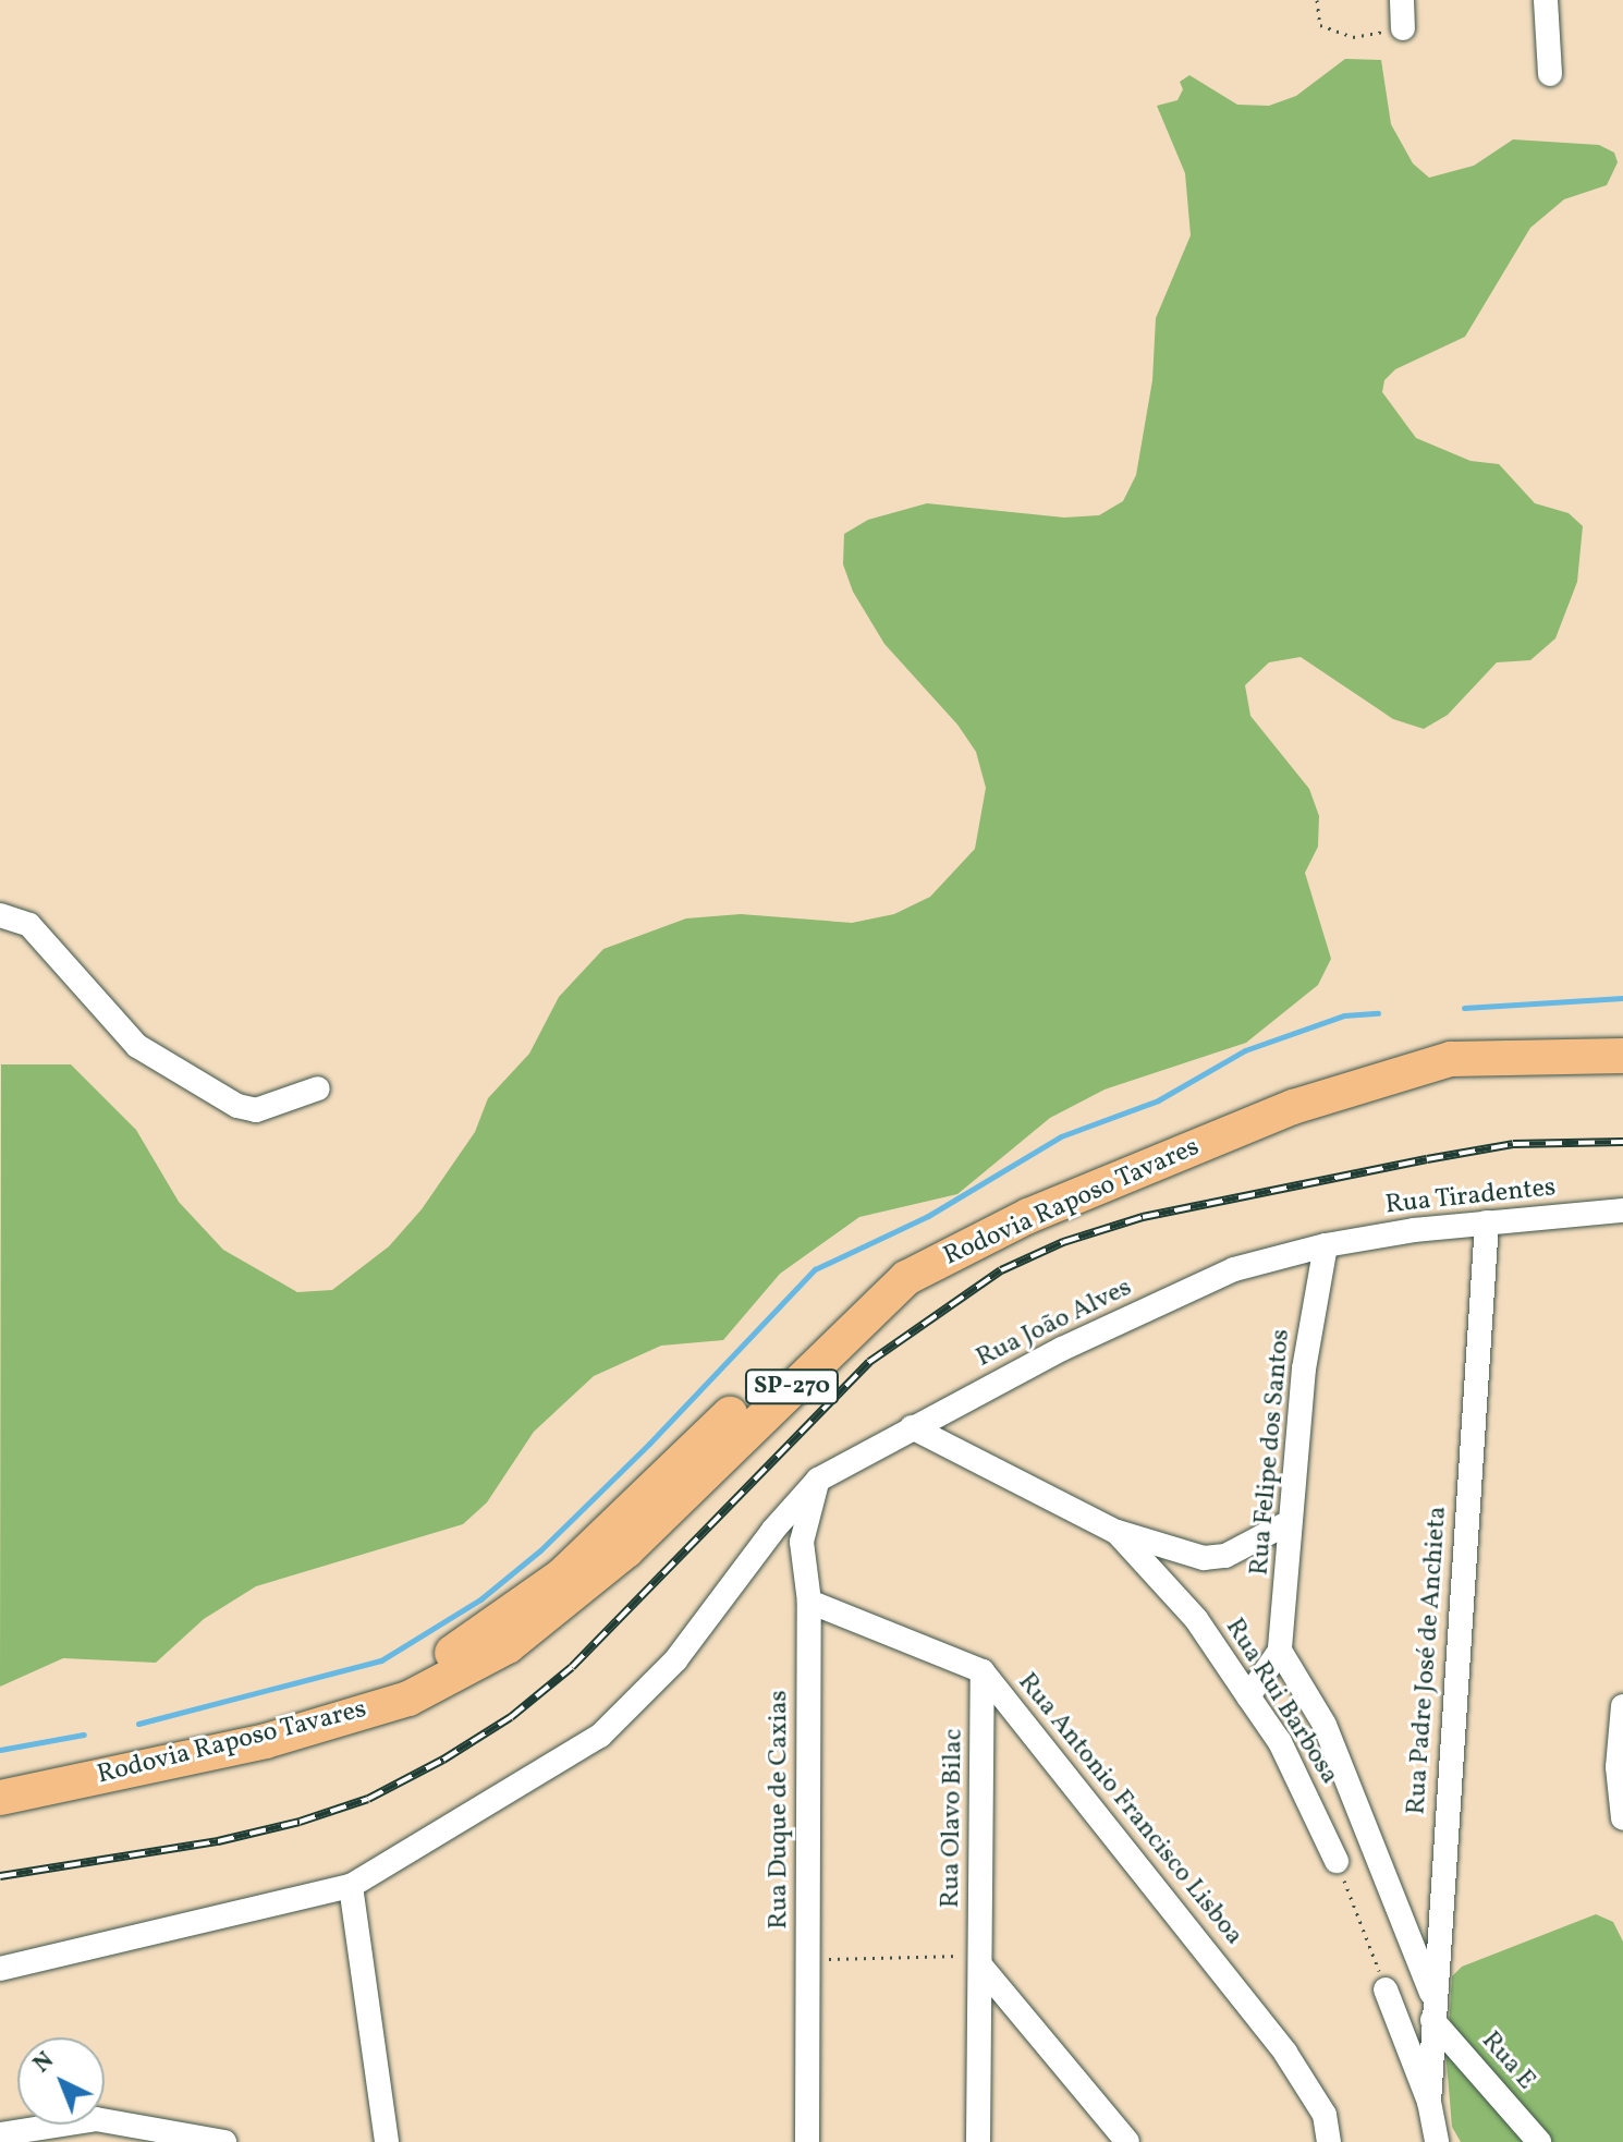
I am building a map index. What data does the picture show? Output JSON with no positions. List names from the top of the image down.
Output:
{
  "streets": {
    "highway": ["Rodovia Raposo Tavares", "SP-270"],
    "street": [
      "Rua Tiradentes",
      "Rua João Alves",
      "Rua Felipe dos Santos",
      "Rua Padre José de Anchieta",
      "Rua Rui Barbosa",
      "Rua Duque de Caxias",
      "Rua Antonio Francisco Lisboa",
      "Rua Olavo Bilac",
      "Rua E"
    ]
  },
  "crossings": [
    ["Rua Tiradentes", "Rua João Alves"],
    ["Rua Tiradentes", "Rua Felipe dos Santos"],
    ["Rua Tiradentes", "Rua Padre José de Anchieta"],
    ["Rua João Alves", "Rua Felipe dos Santos"],
    ["Rua João Alves", "Rua Rui Barbosa"],
    ["Rua João Alves", "Rua Duque de Caxias"],
    ["Rua Padre José de Anchieta", "Rua E"],
    ["Rua Duque de Caxias", "Rua Antonio Francisco Lisboa"],
    ["Rua Antonio Francisco Lisboa", "Rua Olavo Bilac"]
  ],
  "north": "top left"
}
